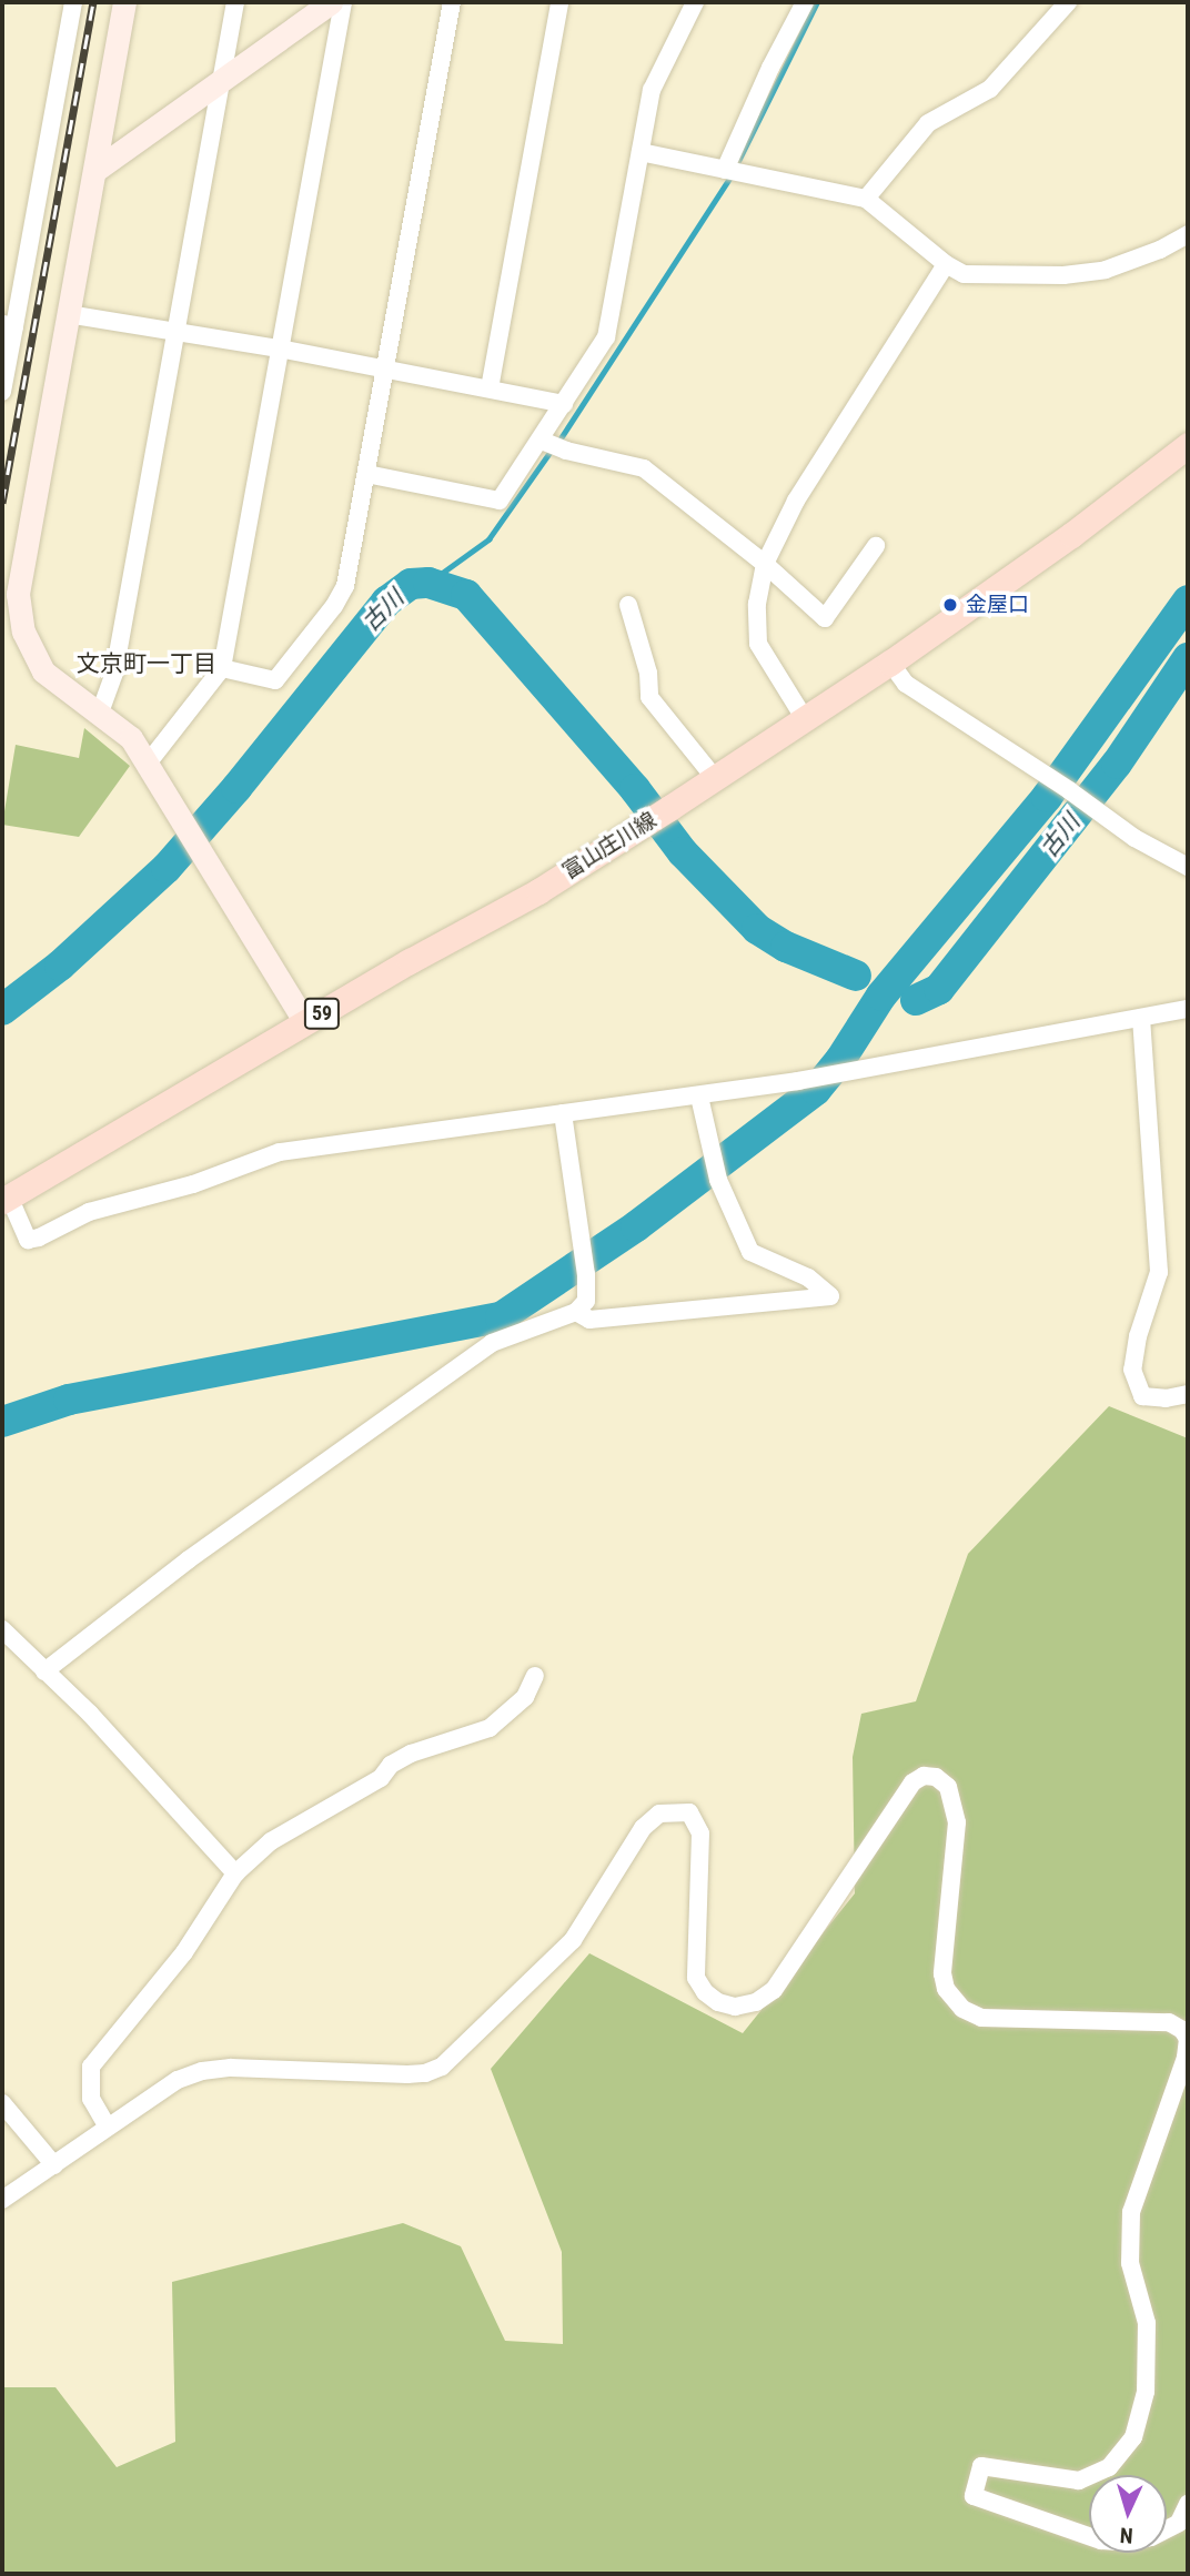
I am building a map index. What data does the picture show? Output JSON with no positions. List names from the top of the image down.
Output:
{
  "streets": {
    "main road": ["富山庄川線", "59"]
  },
  "districts": ["文京町一丁目"],
  "water": ["古川"],
  "places": ["金屋口"],
  "north": "bottom"
}
